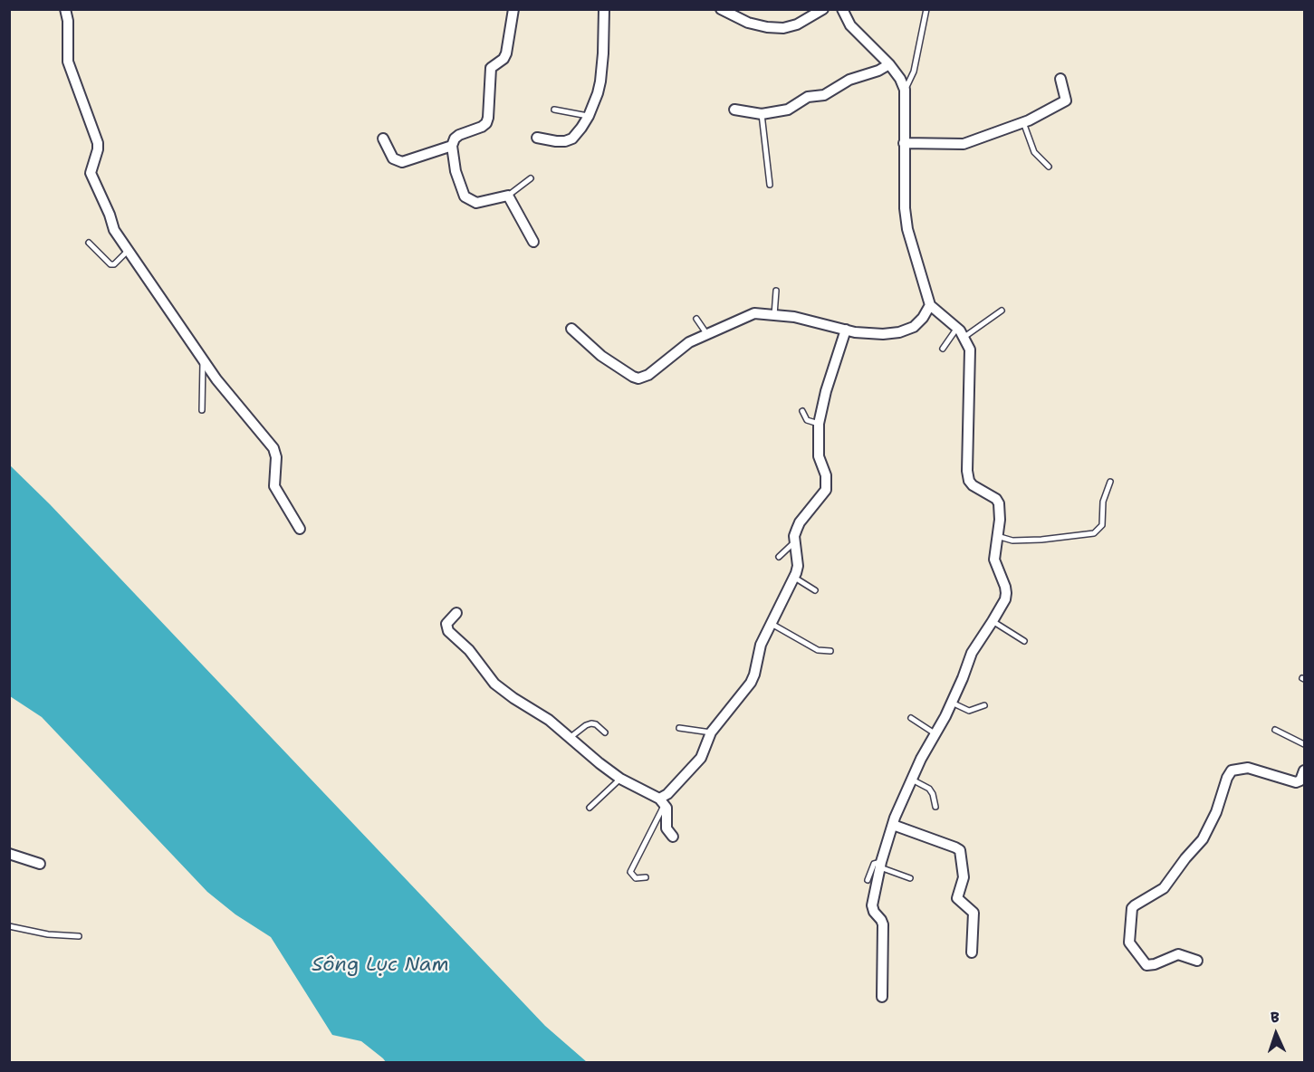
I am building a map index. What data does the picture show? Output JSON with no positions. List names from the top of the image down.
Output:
{
  "water": ["Sông Lục Nam"],
  "north": "top"
}
